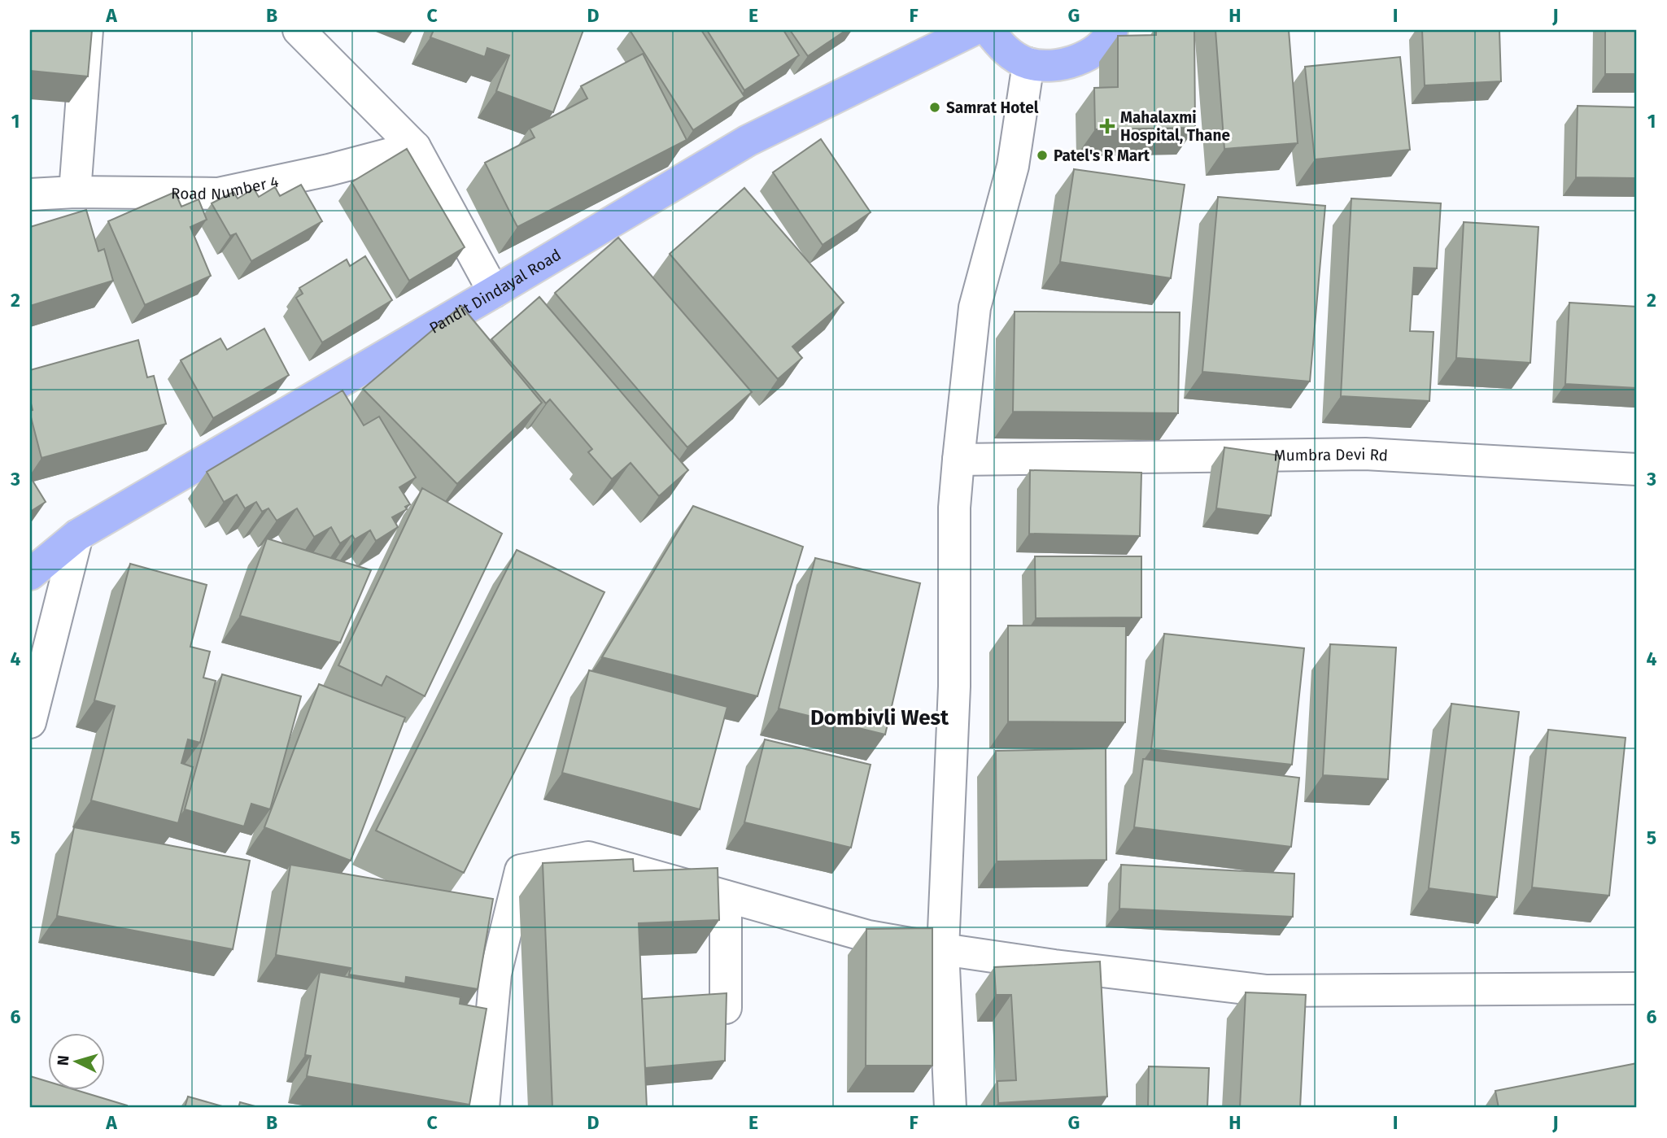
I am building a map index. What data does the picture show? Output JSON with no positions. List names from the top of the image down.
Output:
{
  "streets": {
    "main road": ["Pandit Dindayal Road"],
    "street": ["Road Number 4", "Mumbra Devi Rd"]
  },
  "districts": ["Dombivli West"],
  "places": {
    "other": ["Samrat Hotel", "Patel's R Mart"],
    "health": ["Mahalaxmi Hospital, Thane"]
  },
  "north": "left",
  "grid": {
    "columns": [
      "A",
      "B",
      "C",
      "D",
      "E",
      "F",
      "G",
      "H",
      "I",
      "J"
    ],
    "rows": [
      "1",
      "2",
      "3",
      "4",
      "5",
      "6"
    ]
  }
}
